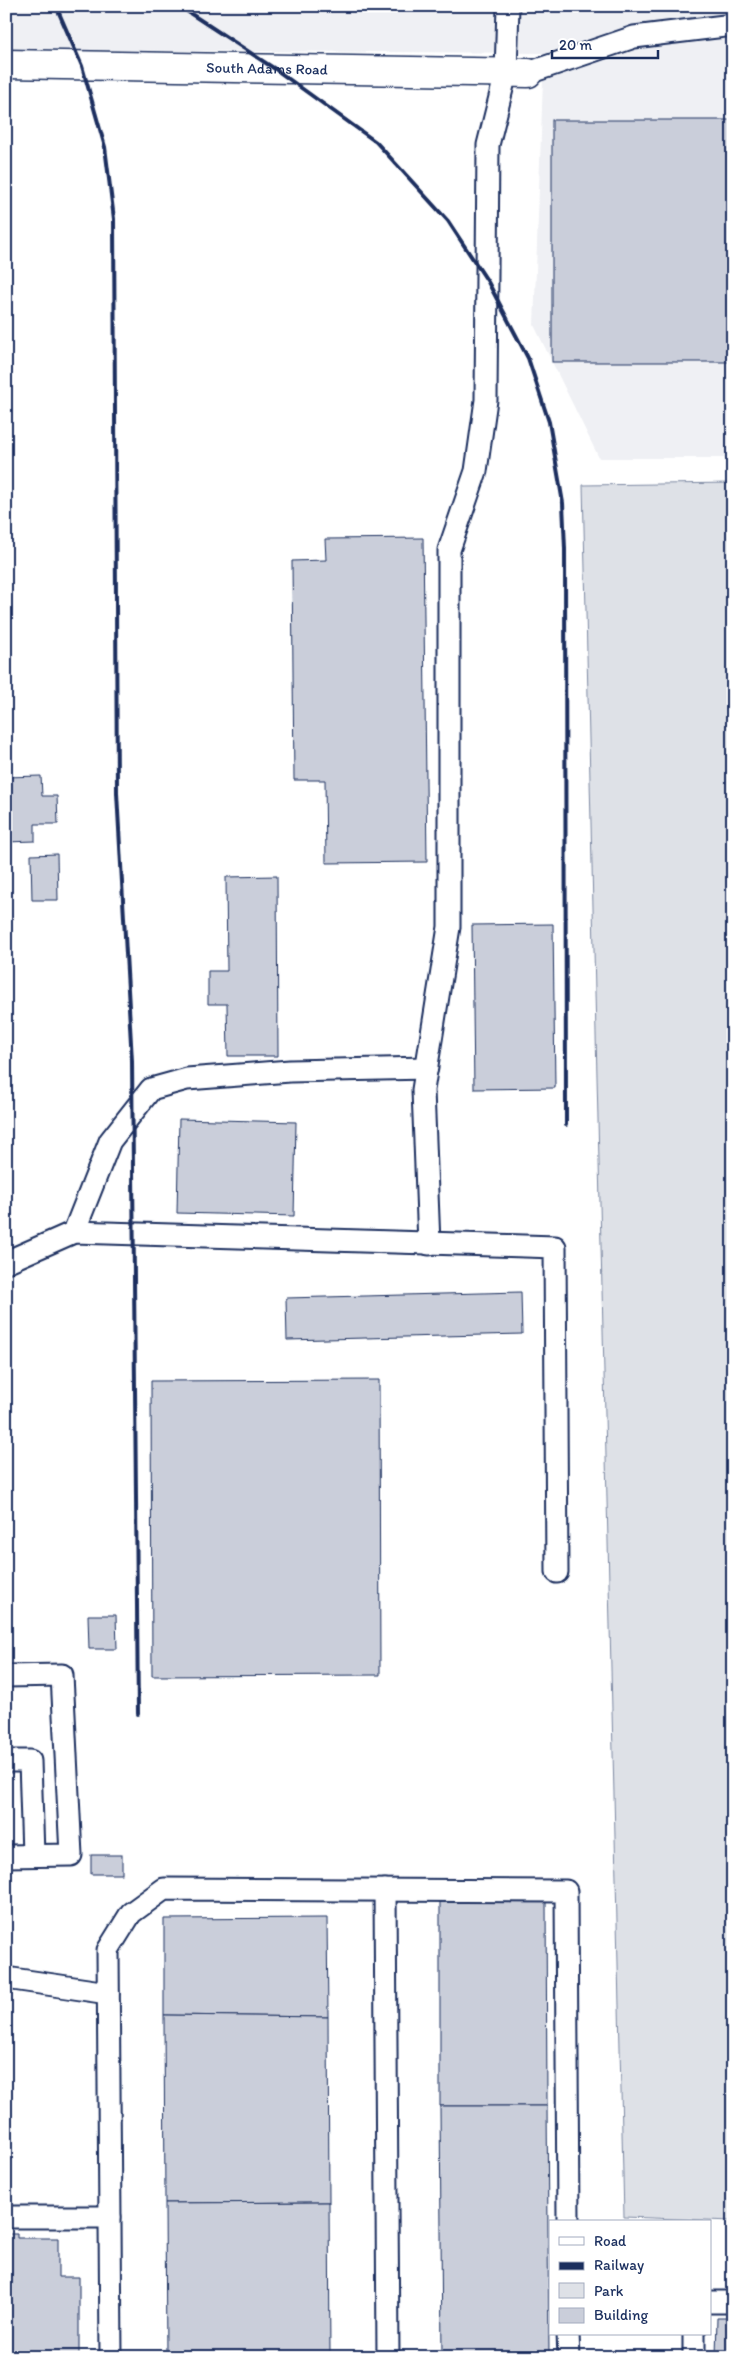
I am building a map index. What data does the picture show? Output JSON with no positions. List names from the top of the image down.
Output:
{
  "streets": {
    "street": ["South Adams Road"]
  },
  "legend": [
    "Road",
    "Railway",
    "Park",
    "Building"
  ],
  "scale_bar": "20 m"
}
